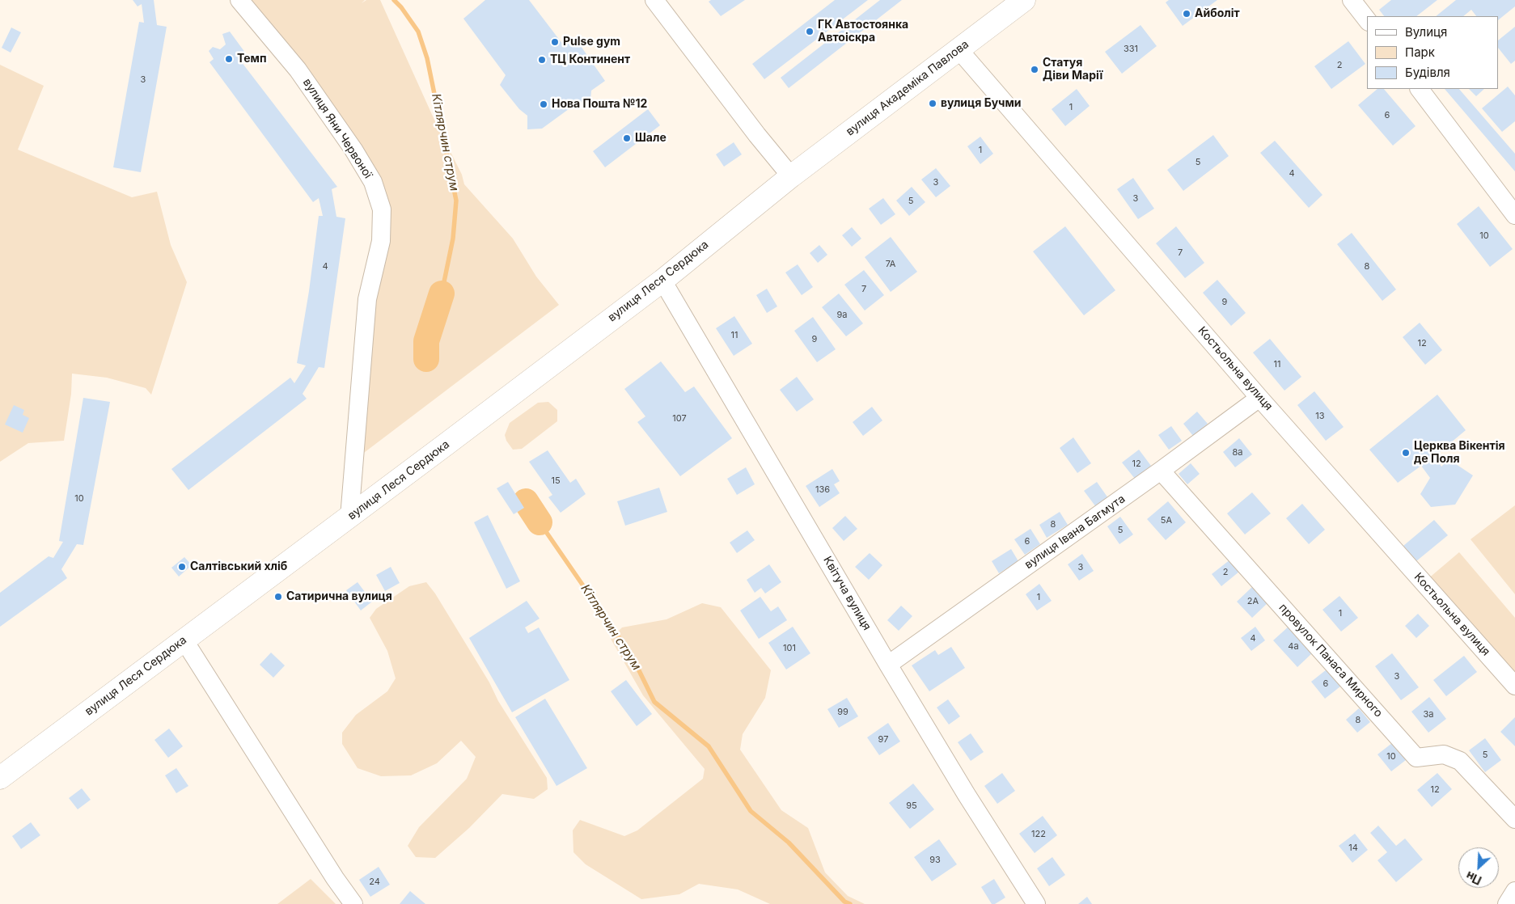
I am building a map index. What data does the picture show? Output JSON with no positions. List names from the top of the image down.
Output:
{
  "streets": {
    "main road": ["вулиця Академіка Павлова", "вулиця Леся Сердюка"],
    "street": [
      "вулиця Яни Червоної",
      "Костьольна вулиця",
      "вулиця Івана Багмута",
      "Квітуча вулиця",
      "провулок Панаса Мирного"
    ]
  },
  "crossings": [
    ["вулиця Академіка Павлова", "вулиця Леся Сердюка"],
    ["вулиця Академіка Павлова", "Костьольна вулиця"],
    ["вулиця Яни Червоної", "вулиця Леся Сердюка"],
    ["вулиця Леся Сердюка", "Квітуча вулиця"],
    ["Костьольна вулиця", "вулиця Івана Багмута"],
    ["вулиця Івана Багмута", "Квітуча вулиця"],
    ["вулиця Івана Багмута", "провулок Панаса Мирного"]
  ],
  "water": ["Кітлярчин струм"],
  "places": [
    "Айболіт",
    "ГК Автостоянка Автоіскра",
    "Pulse gym",
    "Темп",
    "ТЦ Континент",
    "Статуя Діви Марії",
    "вулиця Бучми",
    "Нова Пошта №12",
    "Шале",
    "Церква Вікентія де Поля",
    "Салтівський хліб",
    "Сатирична вулиця"
  ],
  "house_numbers": [
    "331",
    "2",
    "3",
    "1",
    "6",
    "1",
    "5",
    "4",
    "3",
    "3",
    "5",
    "10",
    "7",
    "7А",
    "4",
    "8",
    "7",
    "9",
    "9а",
    "11",
    "9",
    "12",
    "11",
    "13",
    "107",
    "8а",
    "12",
    "15",
    "136",
    "10",
    "5А",
    "8",
    "5",
    "6",
    "3",
    "2",
    "1",
    "2А",
    "1",
    "4",
    "4а",
    "101",
    "3",
    "6",
    "99",
    "3а",
    "8",
    "97",
    "5",
    "10",
    "12",
    "95",
    "122",
    "14",
    "93",
    "24"
  ],
  "legend": ["Вулиця", "Парк", "Будівля"],
  "north": "bottom left"
}
